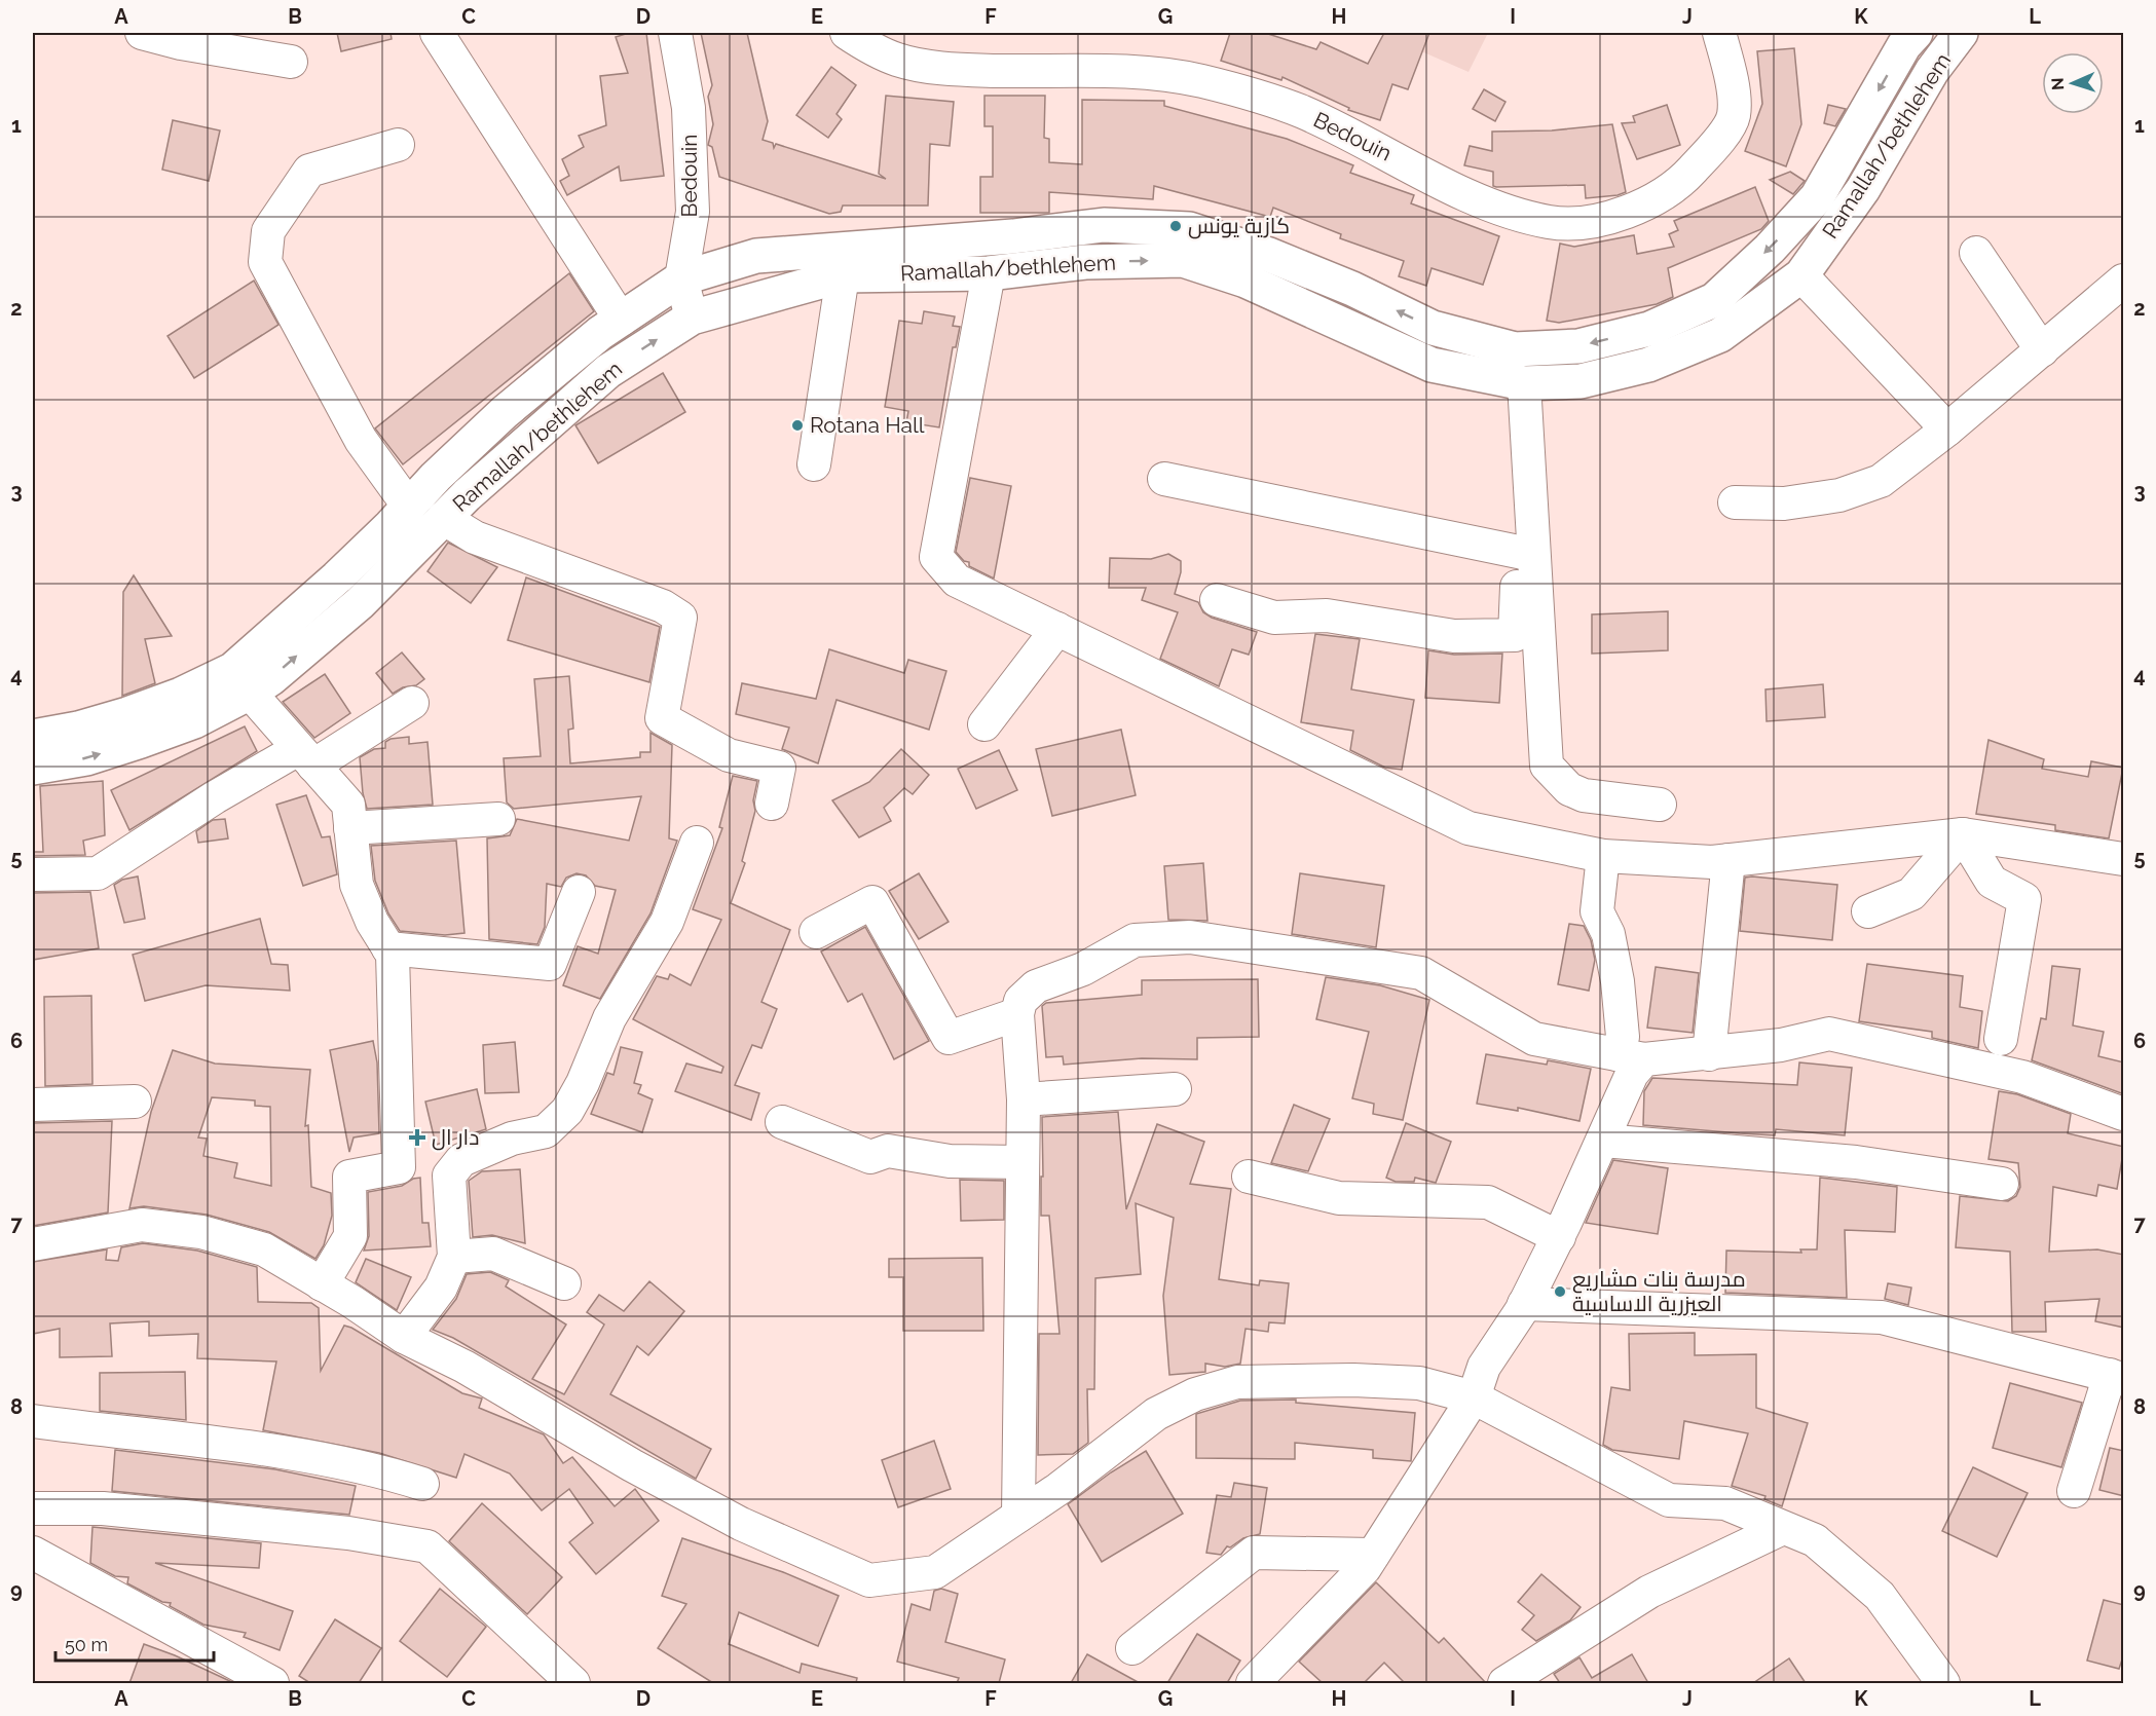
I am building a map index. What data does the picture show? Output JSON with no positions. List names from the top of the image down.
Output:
{
  "streets": {
    "main road": ["Ramallah/bethlehem"],
    "street": ["Bedouin"]
  },
  "crossings": [
    ["Bedouin", "Ramallah/bethlehem"]
  ],
  "places": {
    "other": ["كازية يونس", "Rotana Hall", "مدرسة بنات مشاريع العيزرية الاساسية"],
    "health": ["دار ال"]
  },
  "scale_bar": "50 m",
  "north": "left",
  "grid": {
    "columns": [
      "A",
      "B",
      "C",
      "D",
      "E",
      "F",
      "G",
      "H",
      "I",
      "J",
      "K",
      "L"
    ],
    "rows": [
      "1",
      "2",
      "3",
      "4",
      "5",
      "6",
      "7",
      "8",
      "9"
    ]
  }
}
